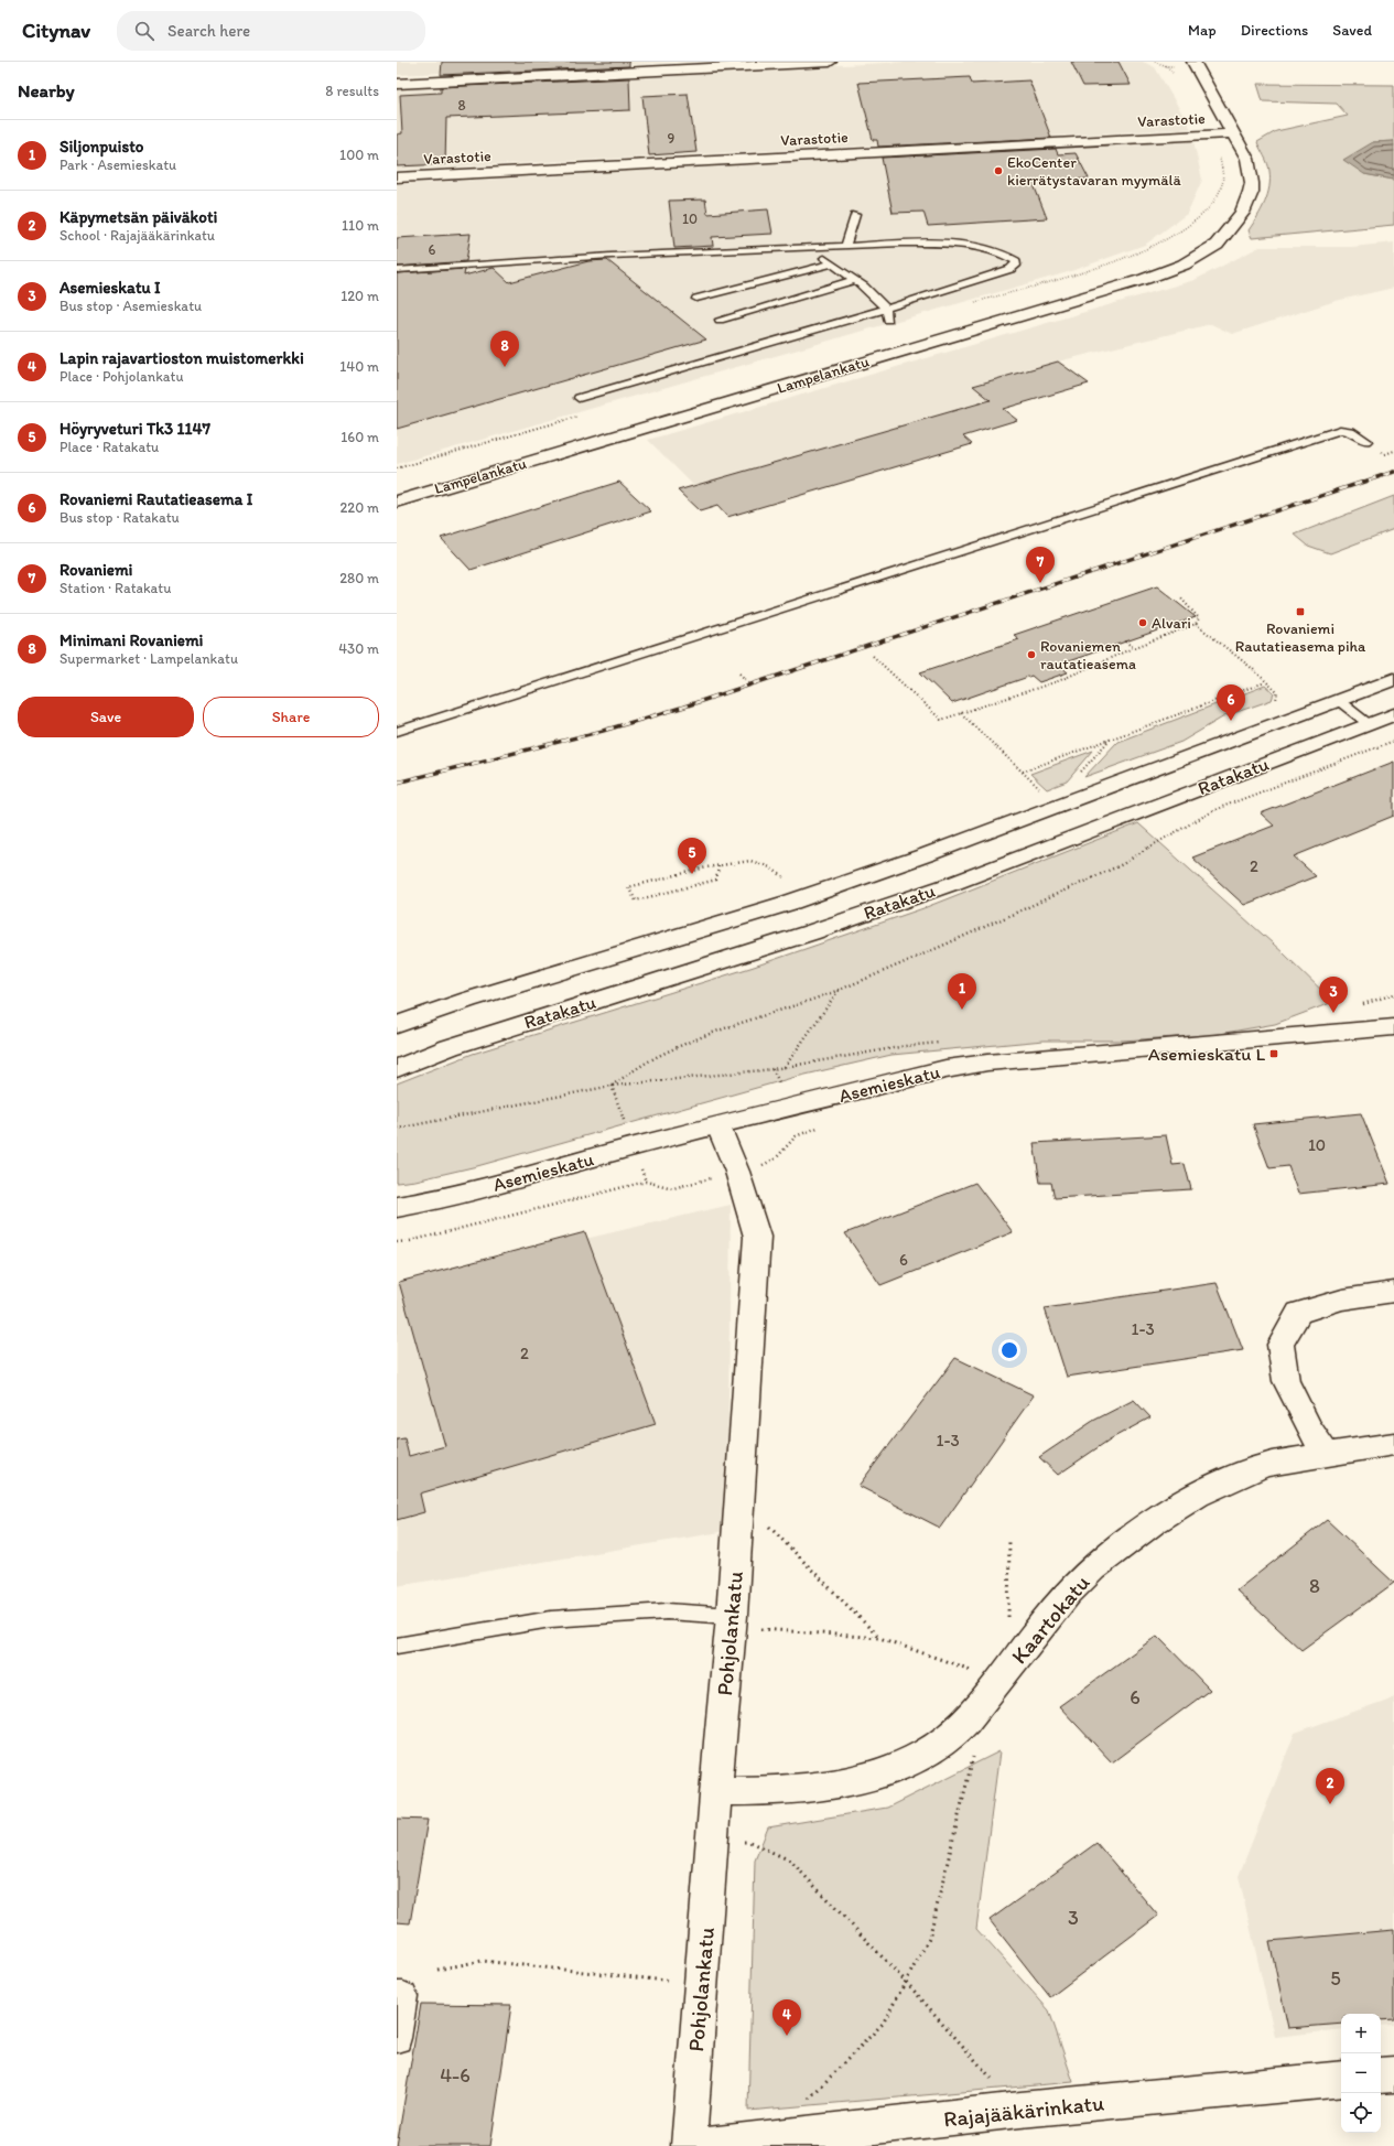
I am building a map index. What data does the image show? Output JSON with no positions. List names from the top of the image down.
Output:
{
  "streets": {
    "street": [
      "Varastotie",
      "Lampelankatu",
      "Ratakatu",
      "Asemieskatu",
      "Kaartokatu",
      "Pohjolankatu",
      "Rajajääkärinkatu"
    ]
  },
  "crossings": [
    ["Varastotie", "Lampelankatu"],
    ["Asemieskatu", "Pohjolankatu"],
    ["Kaartokatu", "Pohjolankatu"]
  ],
  "places": {
    "other": ["EkoCenter kierrätystavaran myymälä", "Alvari", "Rovaniemen rautatieasema"],
    "transit": ["Rovaniemi Rautatieasema piha", "Asemieskatu L"]
  },
  "house_numbers": [
    "8",
    "9",
    "10",
    "6",
    "2",
    "10",
    "6",
    "1-3",
    "2",
    "1-3",
    "8",
    "6",
    "3",
    "5",
    "4-6"
  ],
  "page": {
    "header": "Citynav",
    "search": "Search here",
    "nav": ["Map", "Directions", "Saved"],
    "heading": ["Nearby", "8 results"],
    "list": [
      {
        "mark": "1",
        "name": "Siljonpuisto",
        "note": "Park · Asemieskatu",
        "value": "100 m"
      },
      {
        "mark": "2",
        "name": "Käpymetsän päiväkoti",
        "note": "School · Rajajääkärinkatu",
        "value": "110 m"
      },
      {
        "mark": "3",
        "name": "Asemieskatu I",
        "note": "Bus stop · Asemieskatu",
        "value": "120 m"
      },
      {
        "mark": "4",
        "name": "Lapin rajavartioston muistomerkki",
        "note": "Place · Pohjolankatu",
        "value": "140 m"
      },
      {
        "mark": "5",
        "name": "Höyryveturi Tk3 1147",
        "note": "Place · Ratakatu",
        "value": "160 m"
      },
      {
        "mark": "6",
        "name": "Rovaniemi Rautatieasema I",
        "note": "Bus stop · Ratakatu",
        "value": "220 m"
      },
      {
        "mark": "7",
        "name": "Rovaniemi",
        "note": "Station · Ratakatu",
        "value": "280 m"
      },
      {
        "mark": "8",
        "name": "Minimani Rovaniemi",
        "note": "Supermarket · Lampelankatu",
        "value": "430 m"
      }
    ],
    "pins": [
      "8",
      "7",
      "6",
      "5",
      "1",
      "3",
      "2",
      "4"
    ],
    "buttons": ["Save", "Share"],
    "map_buttons": ["+", "−"]
  }
}
